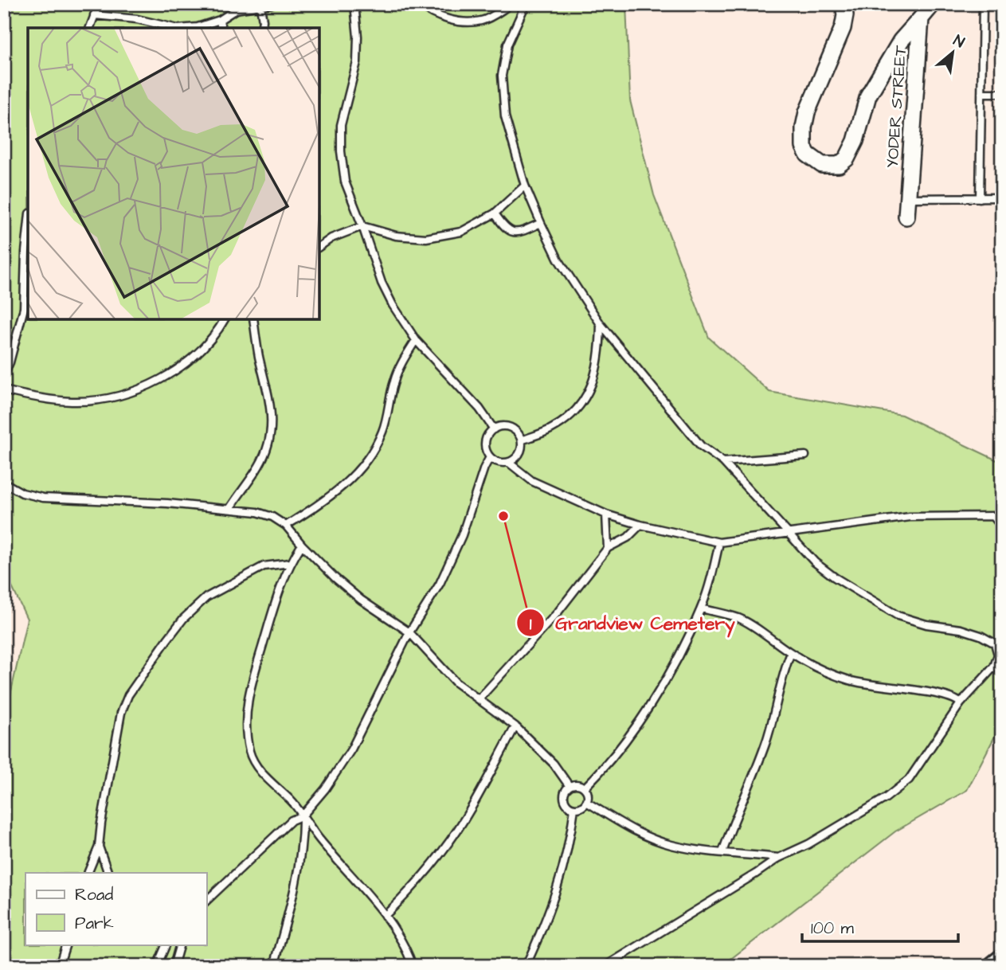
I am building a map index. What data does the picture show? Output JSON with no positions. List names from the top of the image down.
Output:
{
  "streets": {
    "street": ["YODER STREET"]
  },
  "places": ["Grandview Cemetery"],
  "legend": ["Road", "Park"],
  "scale_bar": "100 m",
  "north": "top right"
}
